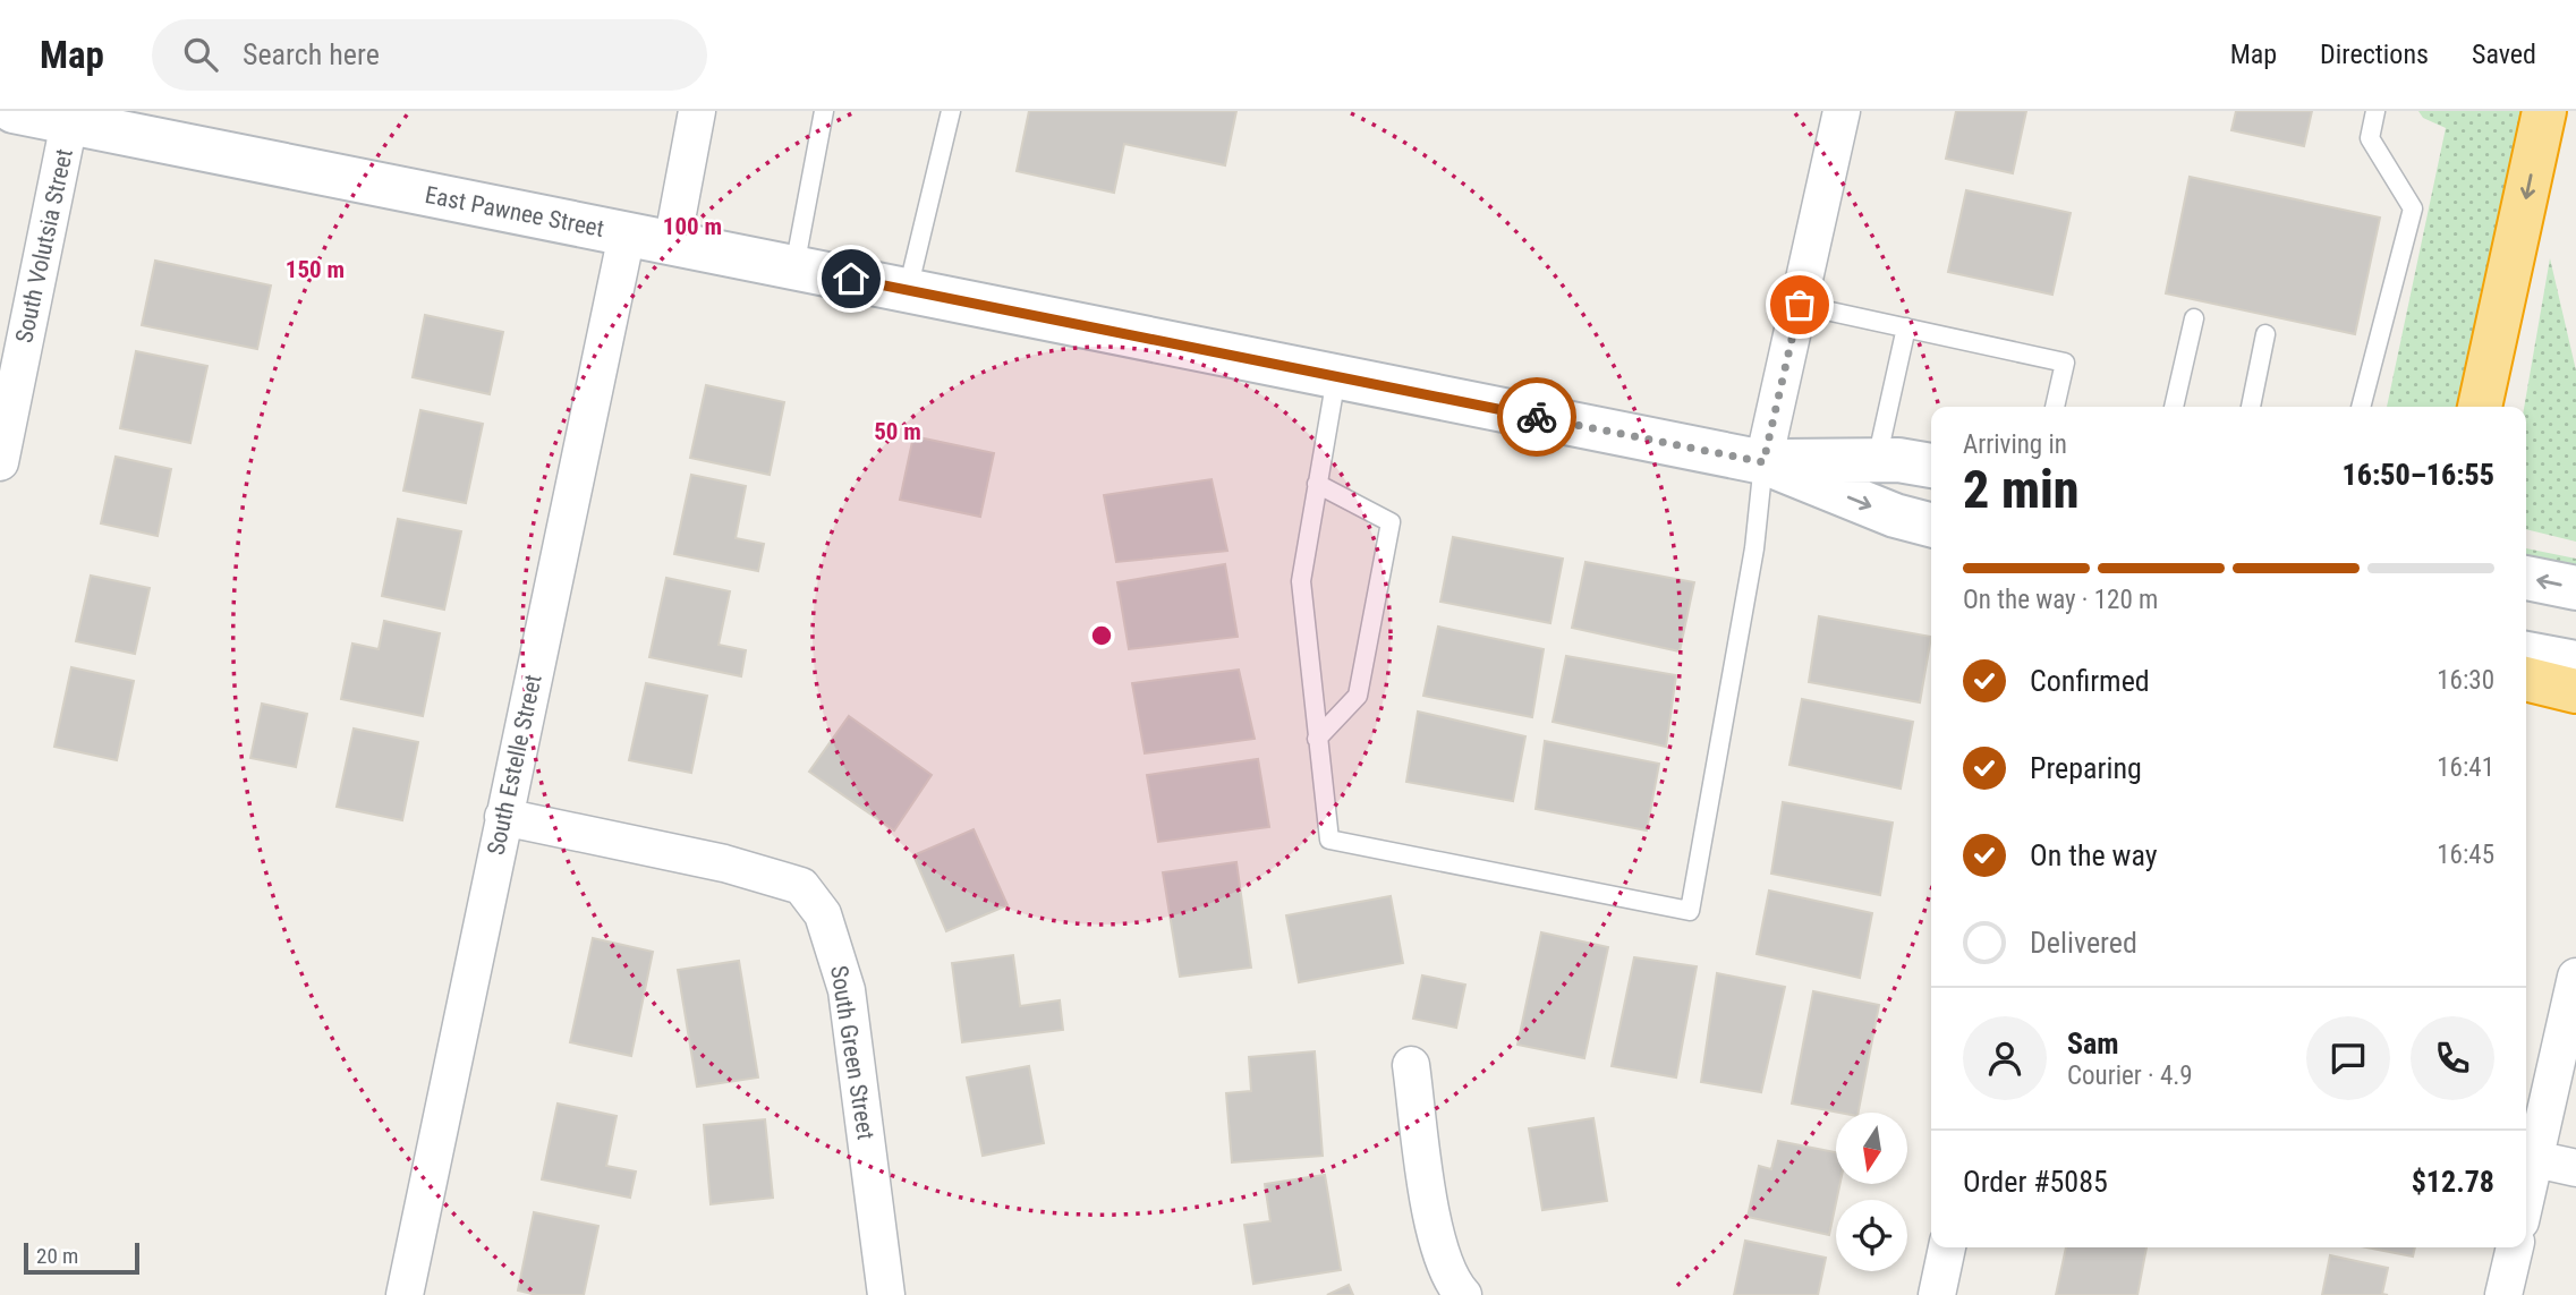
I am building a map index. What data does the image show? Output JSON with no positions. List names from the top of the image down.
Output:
{
  "streets": {
    "main road": ["East Pawnee Street"],
    "street": ["South Volutsia Street", "South Estelle Street", "South Green Street"]
  },
  "crossings": [
    ["East Pawnee Street", "South Volutsia Street"],
    ["East Pawnee Street", "South Estelle Street"],
    ["South Estelle Street", "South Green Street"]
  ],
  "scale_bar": "20 m",
  "north": "bottom",
  "page": {
    "header": "Map",
    "search": "Search here",
    "nav": ["Map", "Directions", "Saved"],
    "heading": ["2 min", "Arriving in", "16:50–16:55"],
    "panel": [
      "Sam",
      "Courier · 4.9",
      "Order #5085",
      "$12.78"
    ],
    "bar": "On the way · 120 m",
    "list": [
      ["Confirmed", "16:30"],
      ["Preparing", "16:41"],
      ["On the way", "16:45"],
      "Delivered"
    ],
    "scale": "20 m"
  },
  "rings": ["100 m", "150 m", "50 m"]
}
